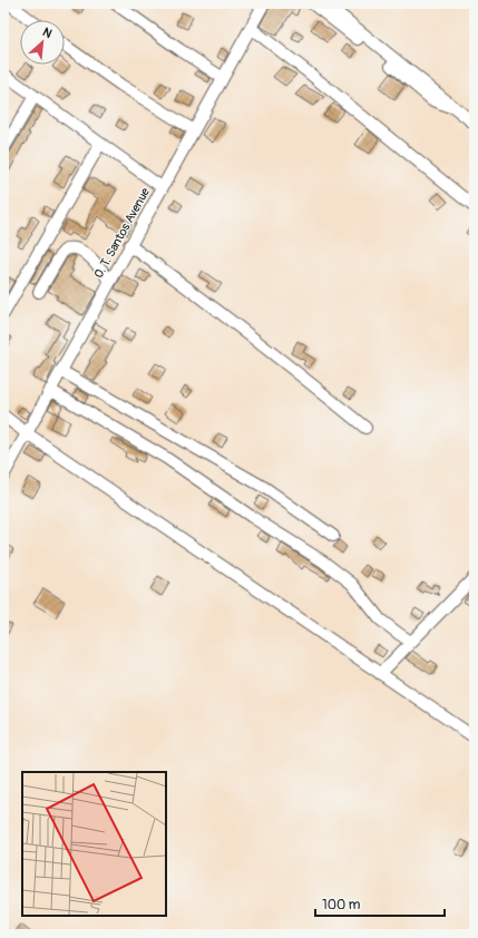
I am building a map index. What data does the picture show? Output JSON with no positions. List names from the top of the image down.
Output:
{
  "streets": {
    "street": ["O. T. Santos Avenue"]
  },
  "scale_bar": "100 m",
  "north": "top right"
}
